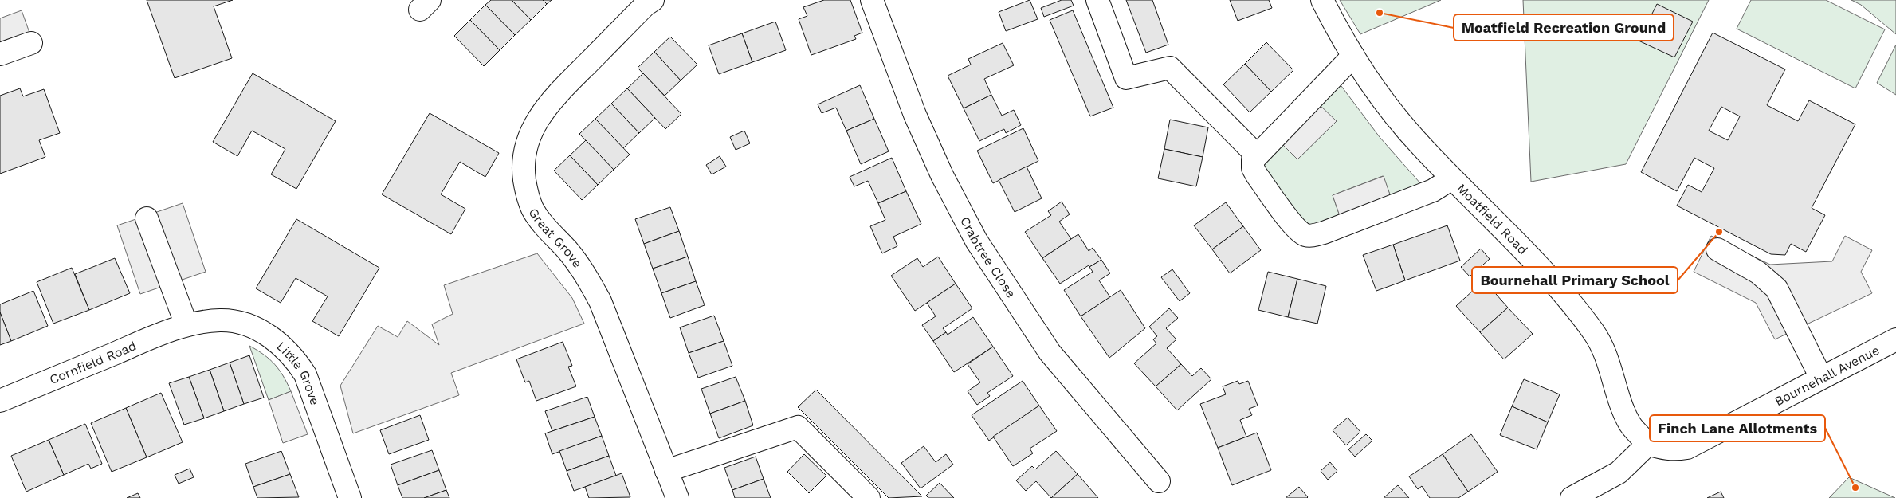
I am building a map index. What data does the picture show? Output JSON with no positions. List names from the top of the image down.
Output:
{
  "streets": {
    "street": [
      "Moatfield Road",
      "Great Grove",
      "Crabtree Close",
      "Cornfield Road",
      "Bournehall Avenue",
      "Little Grove"
    ]
  },
  "crossings": [
    ["Moatfield Road", "Bournehall Avenue"],
    ["Cornfield Road", "Little Grove"]
  ],
  "places": ["Moatfield Recreation Ground", "Bournehall Primary School", "Finch Lane Allotments"]
}
